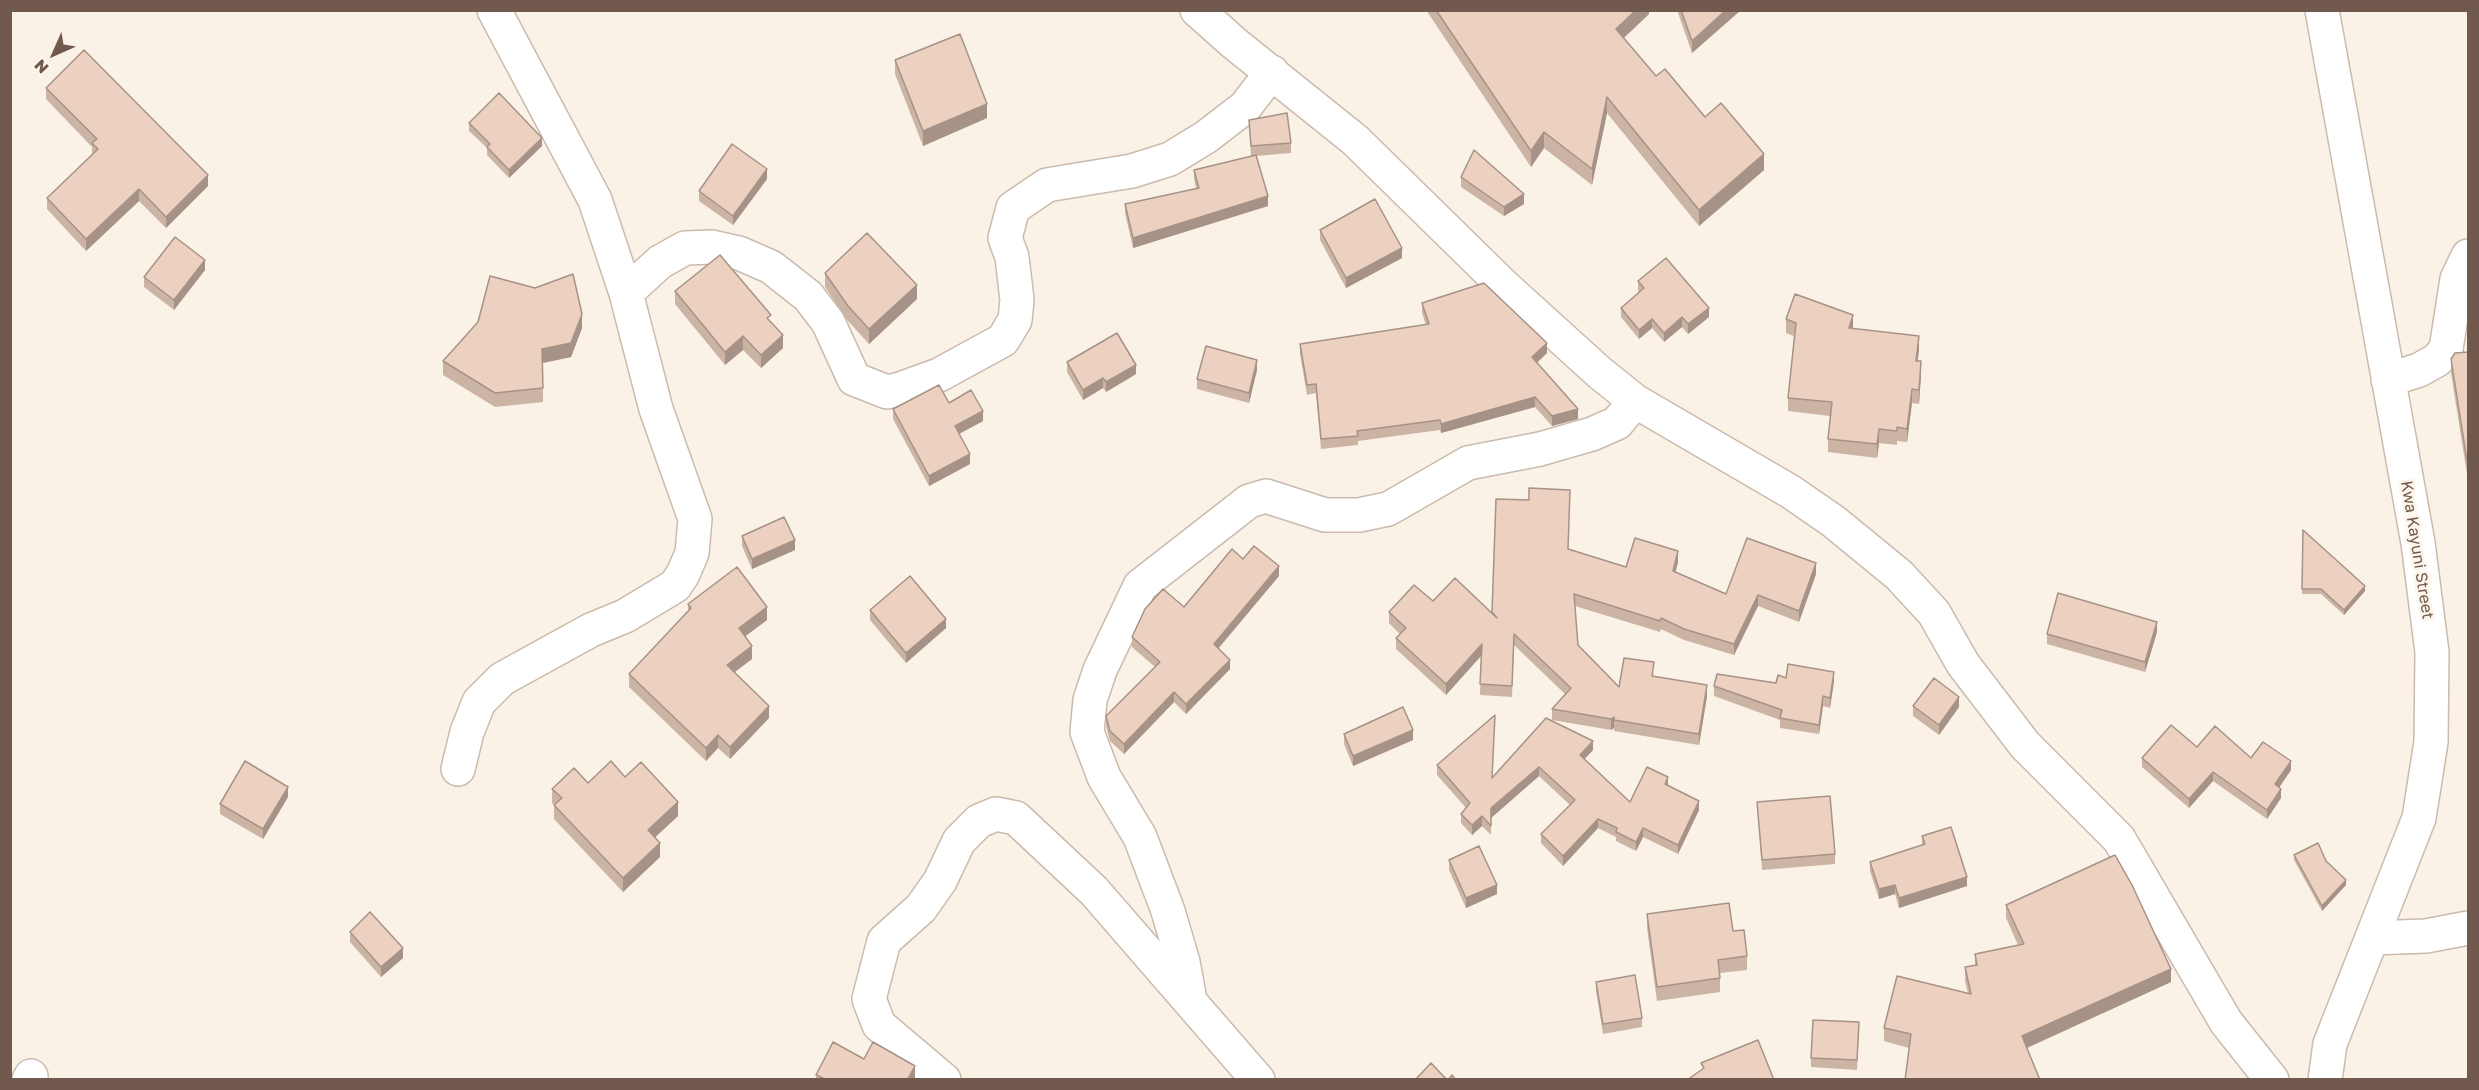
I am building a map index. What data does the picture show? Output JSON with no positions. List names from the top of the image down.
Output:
{
  "streets": {
    "street": ["Kwa Kayuni Street"]
  },
  "north": "bottom left"
}
